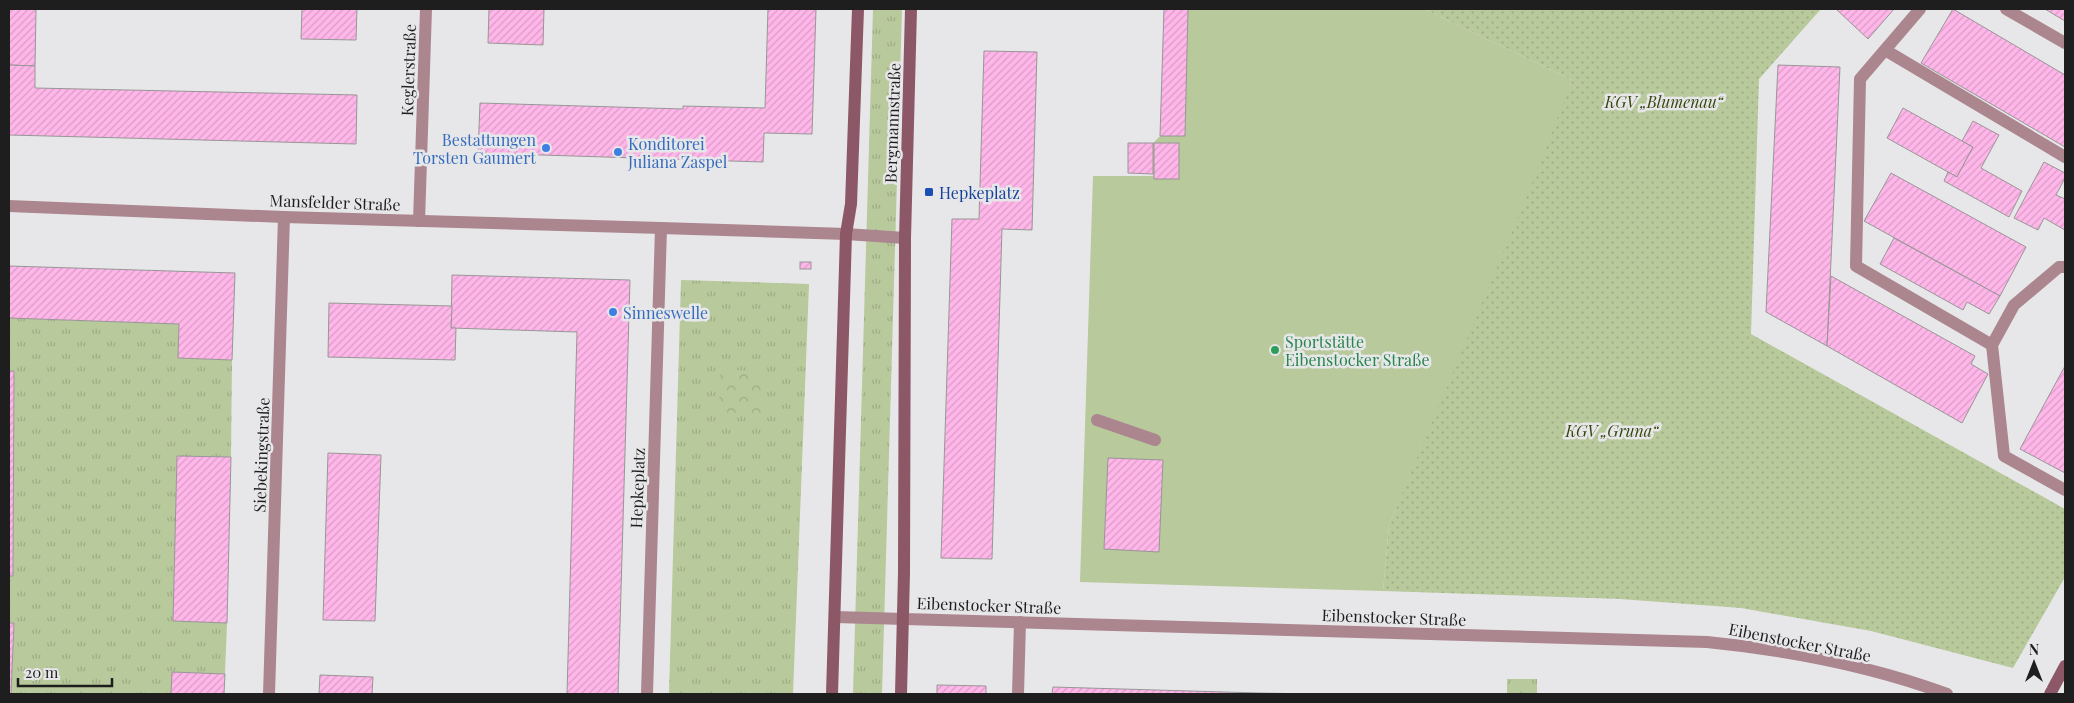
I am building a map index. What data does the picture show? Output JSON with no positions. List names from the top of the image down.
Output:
{
  "streets": {
    "street": [
      "Keglerstraße",
      "Bergmannstraße",
      "Mansfelder Straße",
      "Siebekingstraße",
      "Hepkeplatz",
      "Eibenstocker Straße"
    ]
  },
  "crossings": [
    ["Keglerstraße", "Mansfelder Straße"],
    ["Mansfelder Straße", "Siebekingstraße"],
    ["Mansfelder Straße", "Hepkeplatz"]
  ],
  "parks": ["KGV „Blumenau“", "KGV „Gruna“"],
  "places": {
    "other": [
      "Bestattungen Torsten Gaumert",
      "Konditorei Juliana Zaspel",
      "Sinneswelle",
      "Sportstätte Eibenstocker Straße"
    ],
    "transit": ["Hepkeplatz"]
  },
  "scale_bar": "20 m",
  "north": "top"
}
